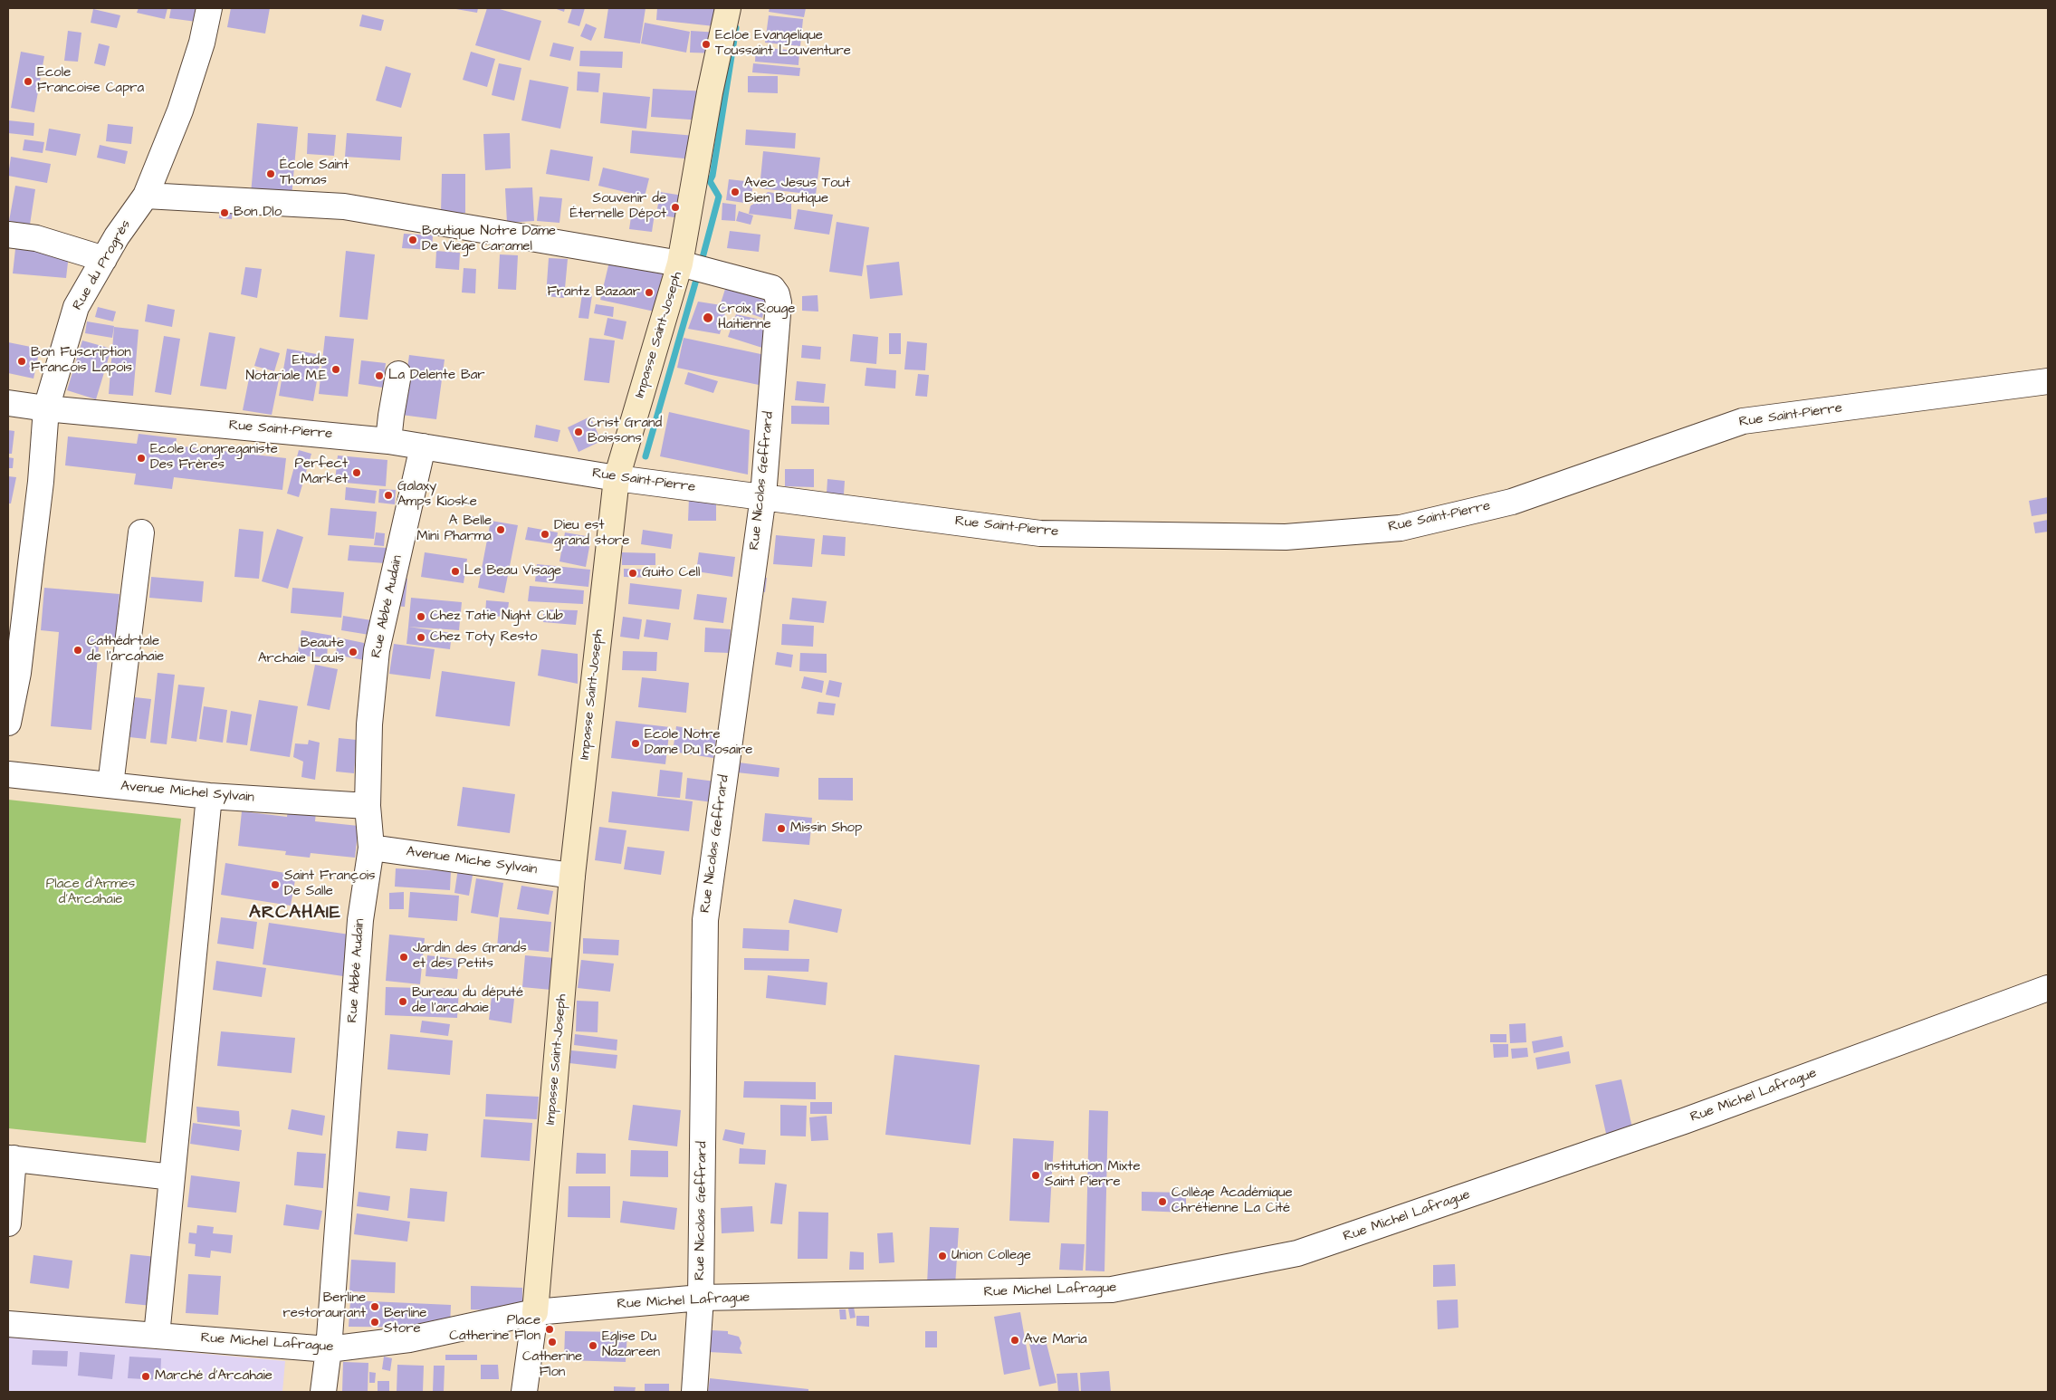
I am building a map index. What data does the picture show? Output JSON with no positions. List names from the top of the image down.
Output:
{
  "streets": {
    "street": [
      "Rue du Progrès",
      "Impasse Saint-Joseph",
      "Rue Saint-Pierre",
      "Rue Nicolas Geffrard",
      "Rue Abbé Audain",
      "Avenue Michel Sylvain",
      "Avenue Miche Sylvain",
      "Rue Michel Lafrague"
    ]
  },
  "crossings": [
    ["Rue du Progrès", "Rue Saint-Pierre"],
    ["Rue du Progrès", "Rue Nicolas Geffrard"],
    ["Impasse Saint-Joseph", "Rue Saint-Pierre"],
    ["Impasse Saint-Joseph", "Rue Nicolas Geffrard"],
    ["Impasse Saint-Joseph", "Avenue Miche Sylvain"],
    ["Impasse Saint-Joseph", "Rue Michel Lafrague"],
    ["Rue Saint-Pierre", "Rue Nicolas Geffrard"],
    ["Rue Saint-Pierre", "Rue Abbé Audain"],
    ["Rue Nicolas Geffrard", "Rue Michel Lafrague"],
    ["Rue Abbé Audain", "Avenue Michel Sylvain"],
    ["Rue Abbé Audain", "Avenue Miche Sylvain"],
    ["Rue Abbé Audain", "Rue Michel Lafrague"]
  ],
  "districts": ["ARCAHAIE"],
  "parks": ["Place d'Armes d'Arcahaie"],
  "places": [
    "Ecloe Evangelique Toussaint Louventure",
    "Ecole Francoise Capra",
    "École Saint Thomas",
    "Avec Jesus Tout Bien Boutique",
    "Souvenir de Éternelle Dépot",
    "Bon Dlo",
    "Boutique Notre Dame De Viege Caramel",
    "Frantz Bazaar",
    "Croix Rouge Haitienne",
    "Bon Fuscription Francois Lapois",
    "Etude Notariale M.E",
    "La Delente Bar",
    "Crist Grand Boissons",
    "Ecole Congreganiste Des Frères",
    "Perfect Market",
    "Galaxy Amps Kioske",
    "A Belle Mini Pharma",
    "Dieu est grand store",
    "Le Beau Visage",
    "Guito Cell",
    "Chez Tatie Night Club",
    "Chez Toty Resto",
    "Cathédrtale de l'arcahaie",
    "Beaute Archaie Louis",
    "Ecole Notre Dame Du Rosaire",
    "Missin Shop",
    "Saint François De Salle",
    "Jardin des Grands et des Petits",
    "Bureau du député de l'arcahaie",
    "Institution Mixte Saint Pierre",
    "Collège Académique Chrétienne La Cité",
    "Union College",
    "Berline restoraurant",
    "Berline Store",
    "Place Catherine Flon",
    "Ave Maria",
    "Catherine Flon",
    "Eglise Du Nazareen",
    "Marché d'Arcahaie"
  ]
}
